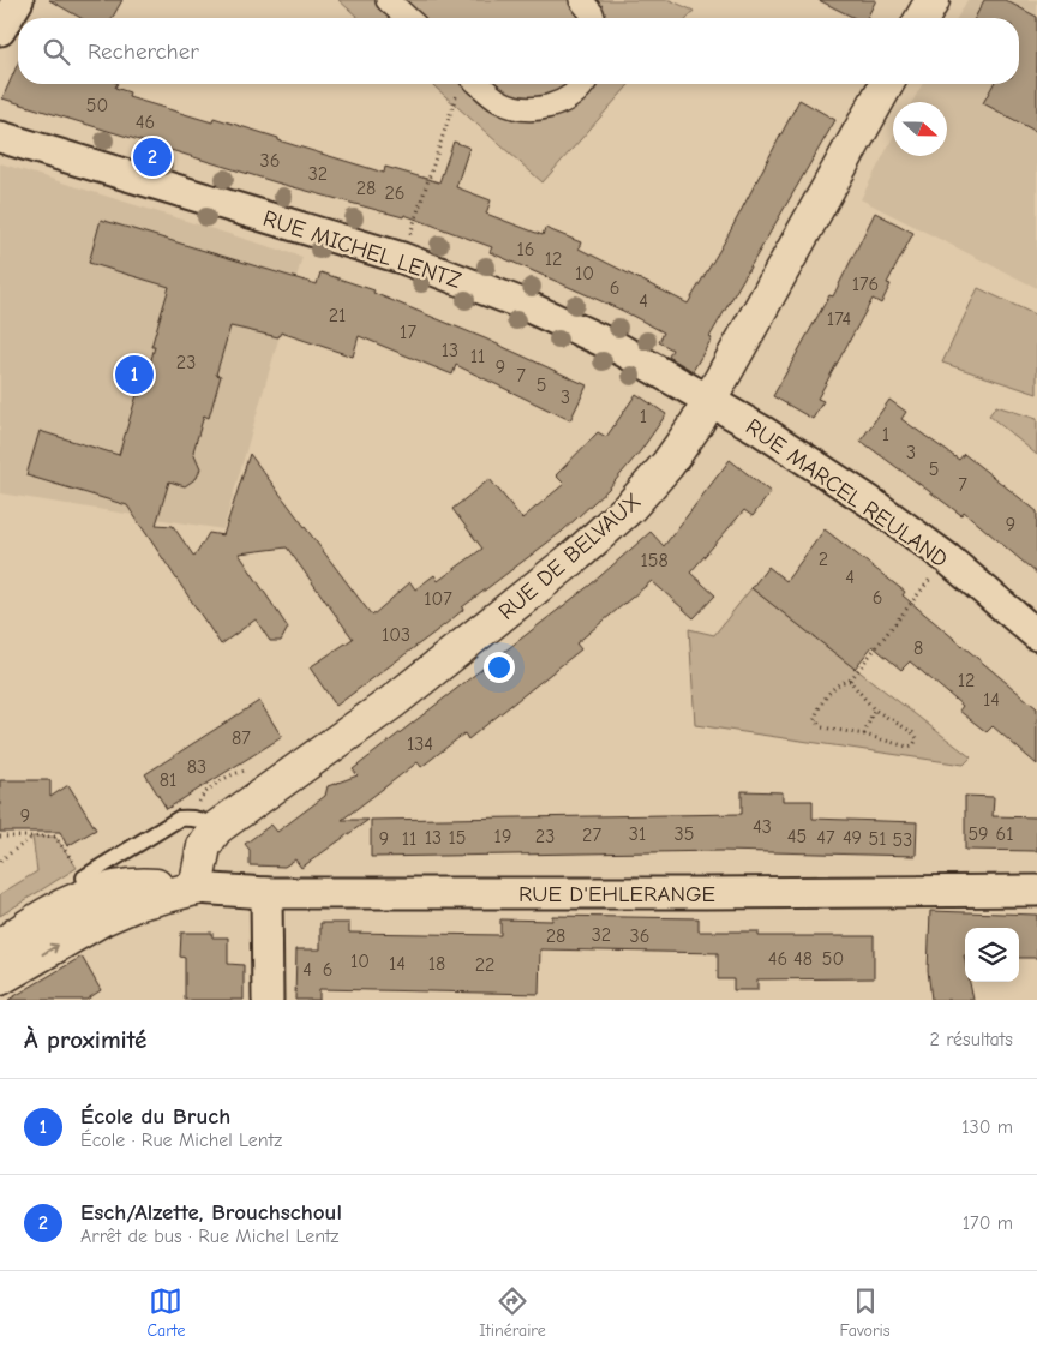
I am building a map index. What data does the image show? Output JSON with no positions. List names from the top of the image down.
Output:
{
  "streets": {
    "street": [
      "RUE MICHEL LENTZ",
      "RUE MARCEL REULAND",
      "RUE DE BELVAUX",
      "RUE D'EHLERANGE"
    ]
  },
  "crossings": [
    ["RUE MICHEL LENTZ", "RUE MARCEL REULAND"],
    ["RUE MICHEL LENTZ", "RUE DE BELVAUX"],
    ["RUE MARCEL REULAND", "RUE DE BELVAUX"],
    ["RUE DE BELVAUX", "RUE D'EHLERANGE"]
  ],
  "house_numbers": [
    "50",
    "46",
    "36",
    "32",
    "28",
    "26",
    "16",
    "12",
    "10",
    "176",
    "6",
    "4",
    "21",
    "174",
    "17",
    "13",
    "11",
    "23",
    "9",
    "7",
    "5",
    "3",
    "1",
    "1",
    "3",
    "5",
    "7",
    "9",
    "2",
    "158",
    "4",
    "6",
    "107",
    "103",
    "8",
    "12",
    "14",
    "87",
    "134",
    "83",
    "81",
    "9",
    "43",
    "31",
    "35",
    "59",
    "61",
    "27",
    "19",
    "23",
    "45",
    "13",
    "15",
    "47",
    "49",
    "9",
    "11",
    "51",
    "53",
    "32",
    "28",
    "36",
    "46",
    "48",
    "50",
    "10",
    "14",
    "18",
    "22",
    "4",
    "6"
  ],
  "north": "right",
  "page": {
    "search": "Rechercher",
    "pins": ["2", "1"],
    "heading": ["À proximité", "2 résultats"],
    "list": [
      {
        "mark": "1",
        "name": "École du Bruch",
        "note": "École · Rue Michel Lentz",
        "value": "130 m"
      },
      {
        "mark": "2",
        "name": "Esch/Alzette, Brouchschoul",
        "note": "Arrêt de bus · Rue Michel Lentz",
        "value": "170 m"
      }
    ],
    "nav": ["Carte", "Itinéraire", "Favoris"]
  }
}
